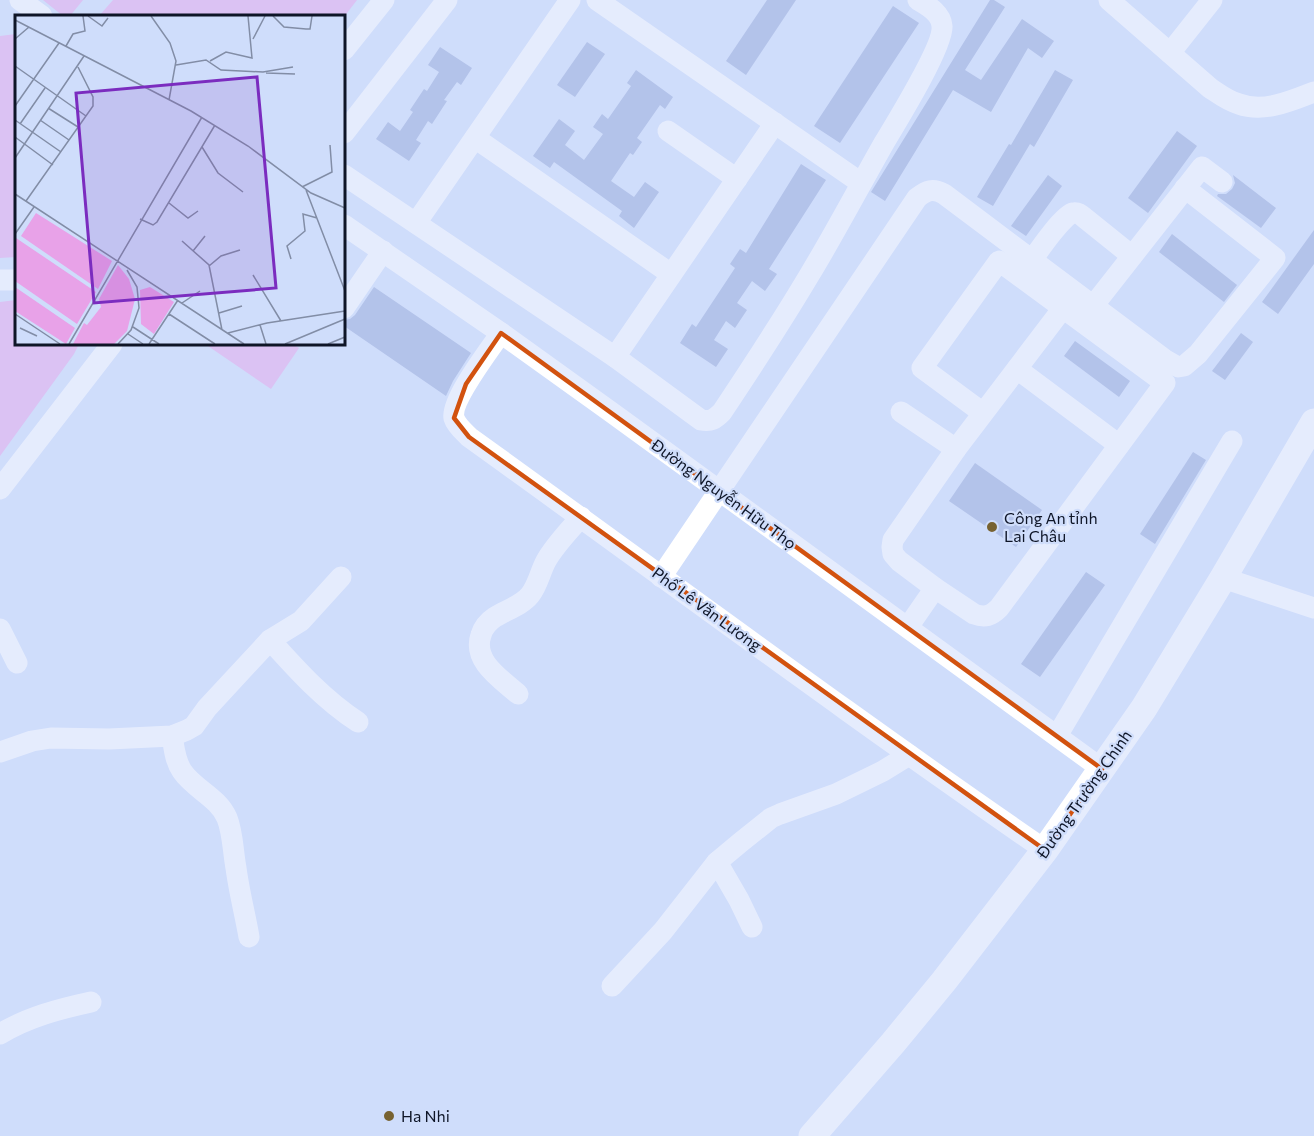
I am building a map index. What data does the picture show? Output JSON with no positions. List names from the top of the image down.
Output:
{
  "streets": {
    "main road": ["Đường Trường Chinh"],
    "street": ["Đường Nguyễn Hữu Thọ", "Phố Lê Văn Lương"]
  },
  "crossings": [
    ["Đường Nguyễn Hữu Thọ", "Phố Lê Văn Lương"],
    ["Đường Nguyễn Hữu Thọ", "Đường Trường Chinh"],
    ["Phố Lê Văn Lương", "Đường Trường Chinh"]
  ],
  "places": ["Công An tỉnh Lai Châu", "Ha Nhi"]
}
